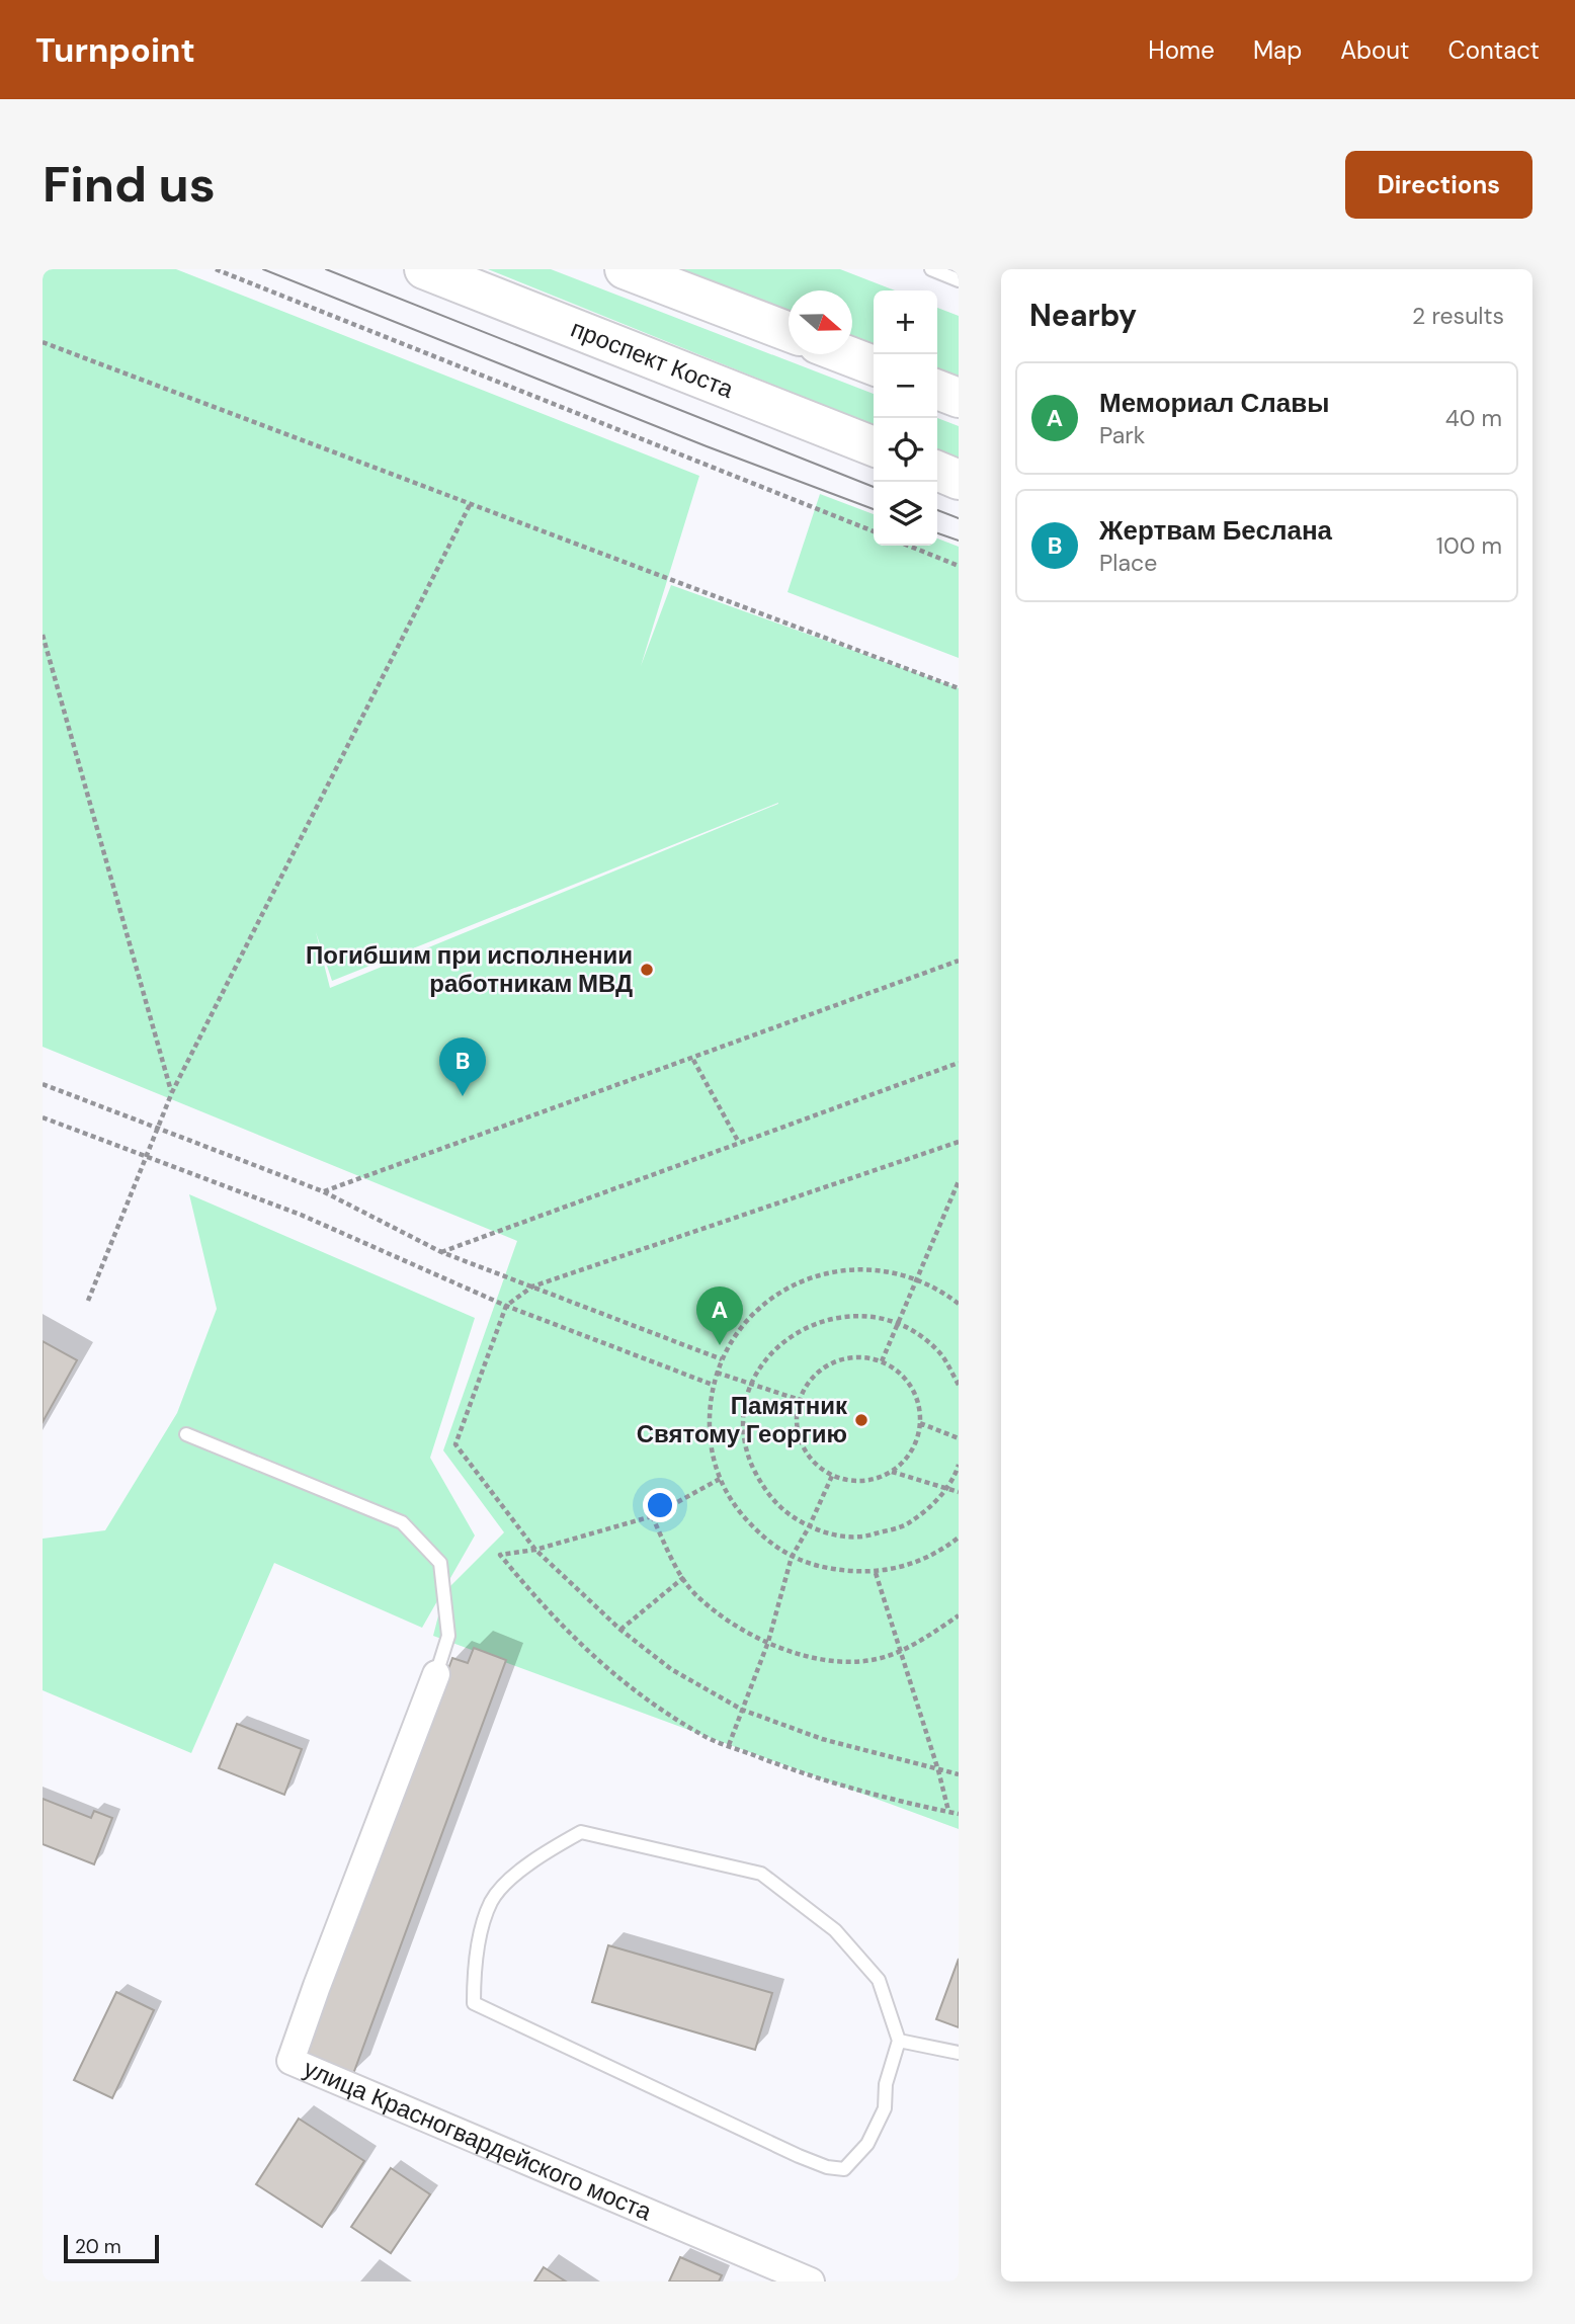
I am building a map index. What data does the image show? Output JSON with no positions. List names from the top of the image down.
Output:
{
  "streets": {
    "main road": ["проспект Коста"],
    "street": ["улица Красногвардейского моста"]
  },
  "places": ["Погибшим при исполнении работникам МВД", "Памятник Святому Георгию"],
  "scale_bar": "20 m",
  "north": "right",
  "page": {
    "header": "Turnpoint",
    "nav": [
      "Home",
      "Map",
      "About",
      "Contact"
    ],
    "buttons": "Directions",
    "title": "Find us",
    "heading": ["Nearby", "2 results"],
    "map_buttons": ["+", "−"],
    "list": [
      {
        "mark": "A",
        "name": "Мемориал Славы",
        "note": "Park",
        "value": "40 m"
      },
      {
        "mark": "B",
        "name": "Жертвам Беслана",
        "note": "Place",
        "value": "100 m"
      }
    ],
    "pins": ["B", "A"],
    "scale": "20 m"
  }
}
